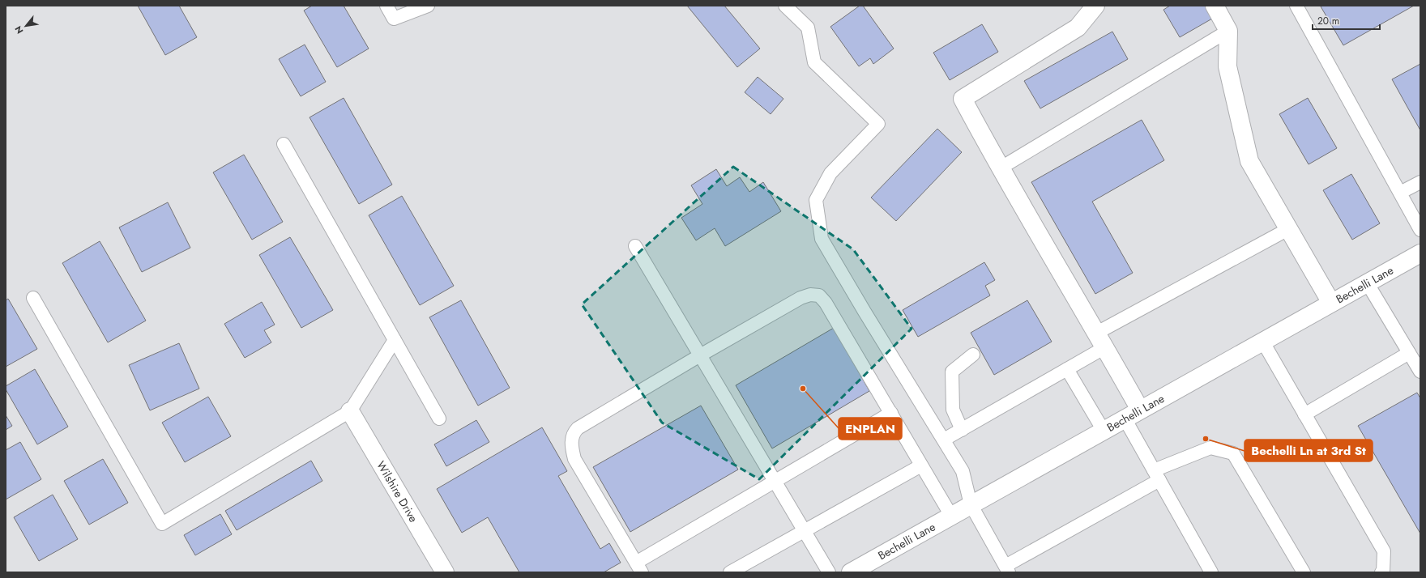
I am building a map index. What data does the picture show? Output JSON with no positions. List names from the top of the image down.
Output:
{
  "streets": {
    "street": ["Bechelli Lane", "Wilshire Drive"]
  },
  "places": ["ENPLAN", "Bechelli Ln at 3rd St"],
  "scale_bar": "20 m",
  "north": "bottom left"
}
